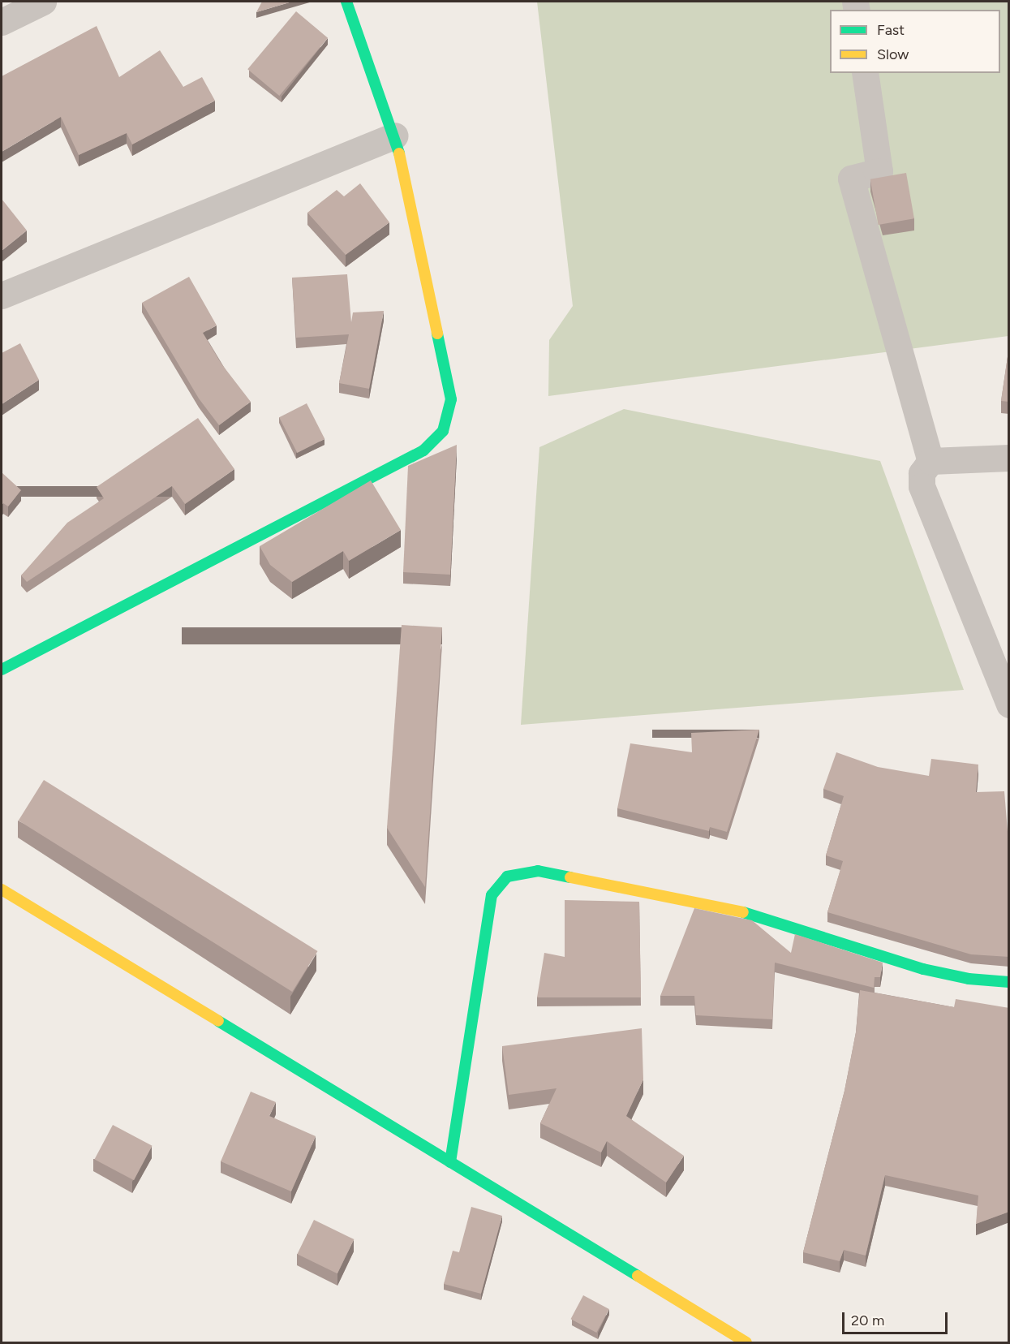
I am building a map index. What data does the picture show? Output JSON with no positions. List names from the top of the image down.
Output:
{
  "legend": ["Fast", "Slow"],
  "scale_bar": "20 m"
}
